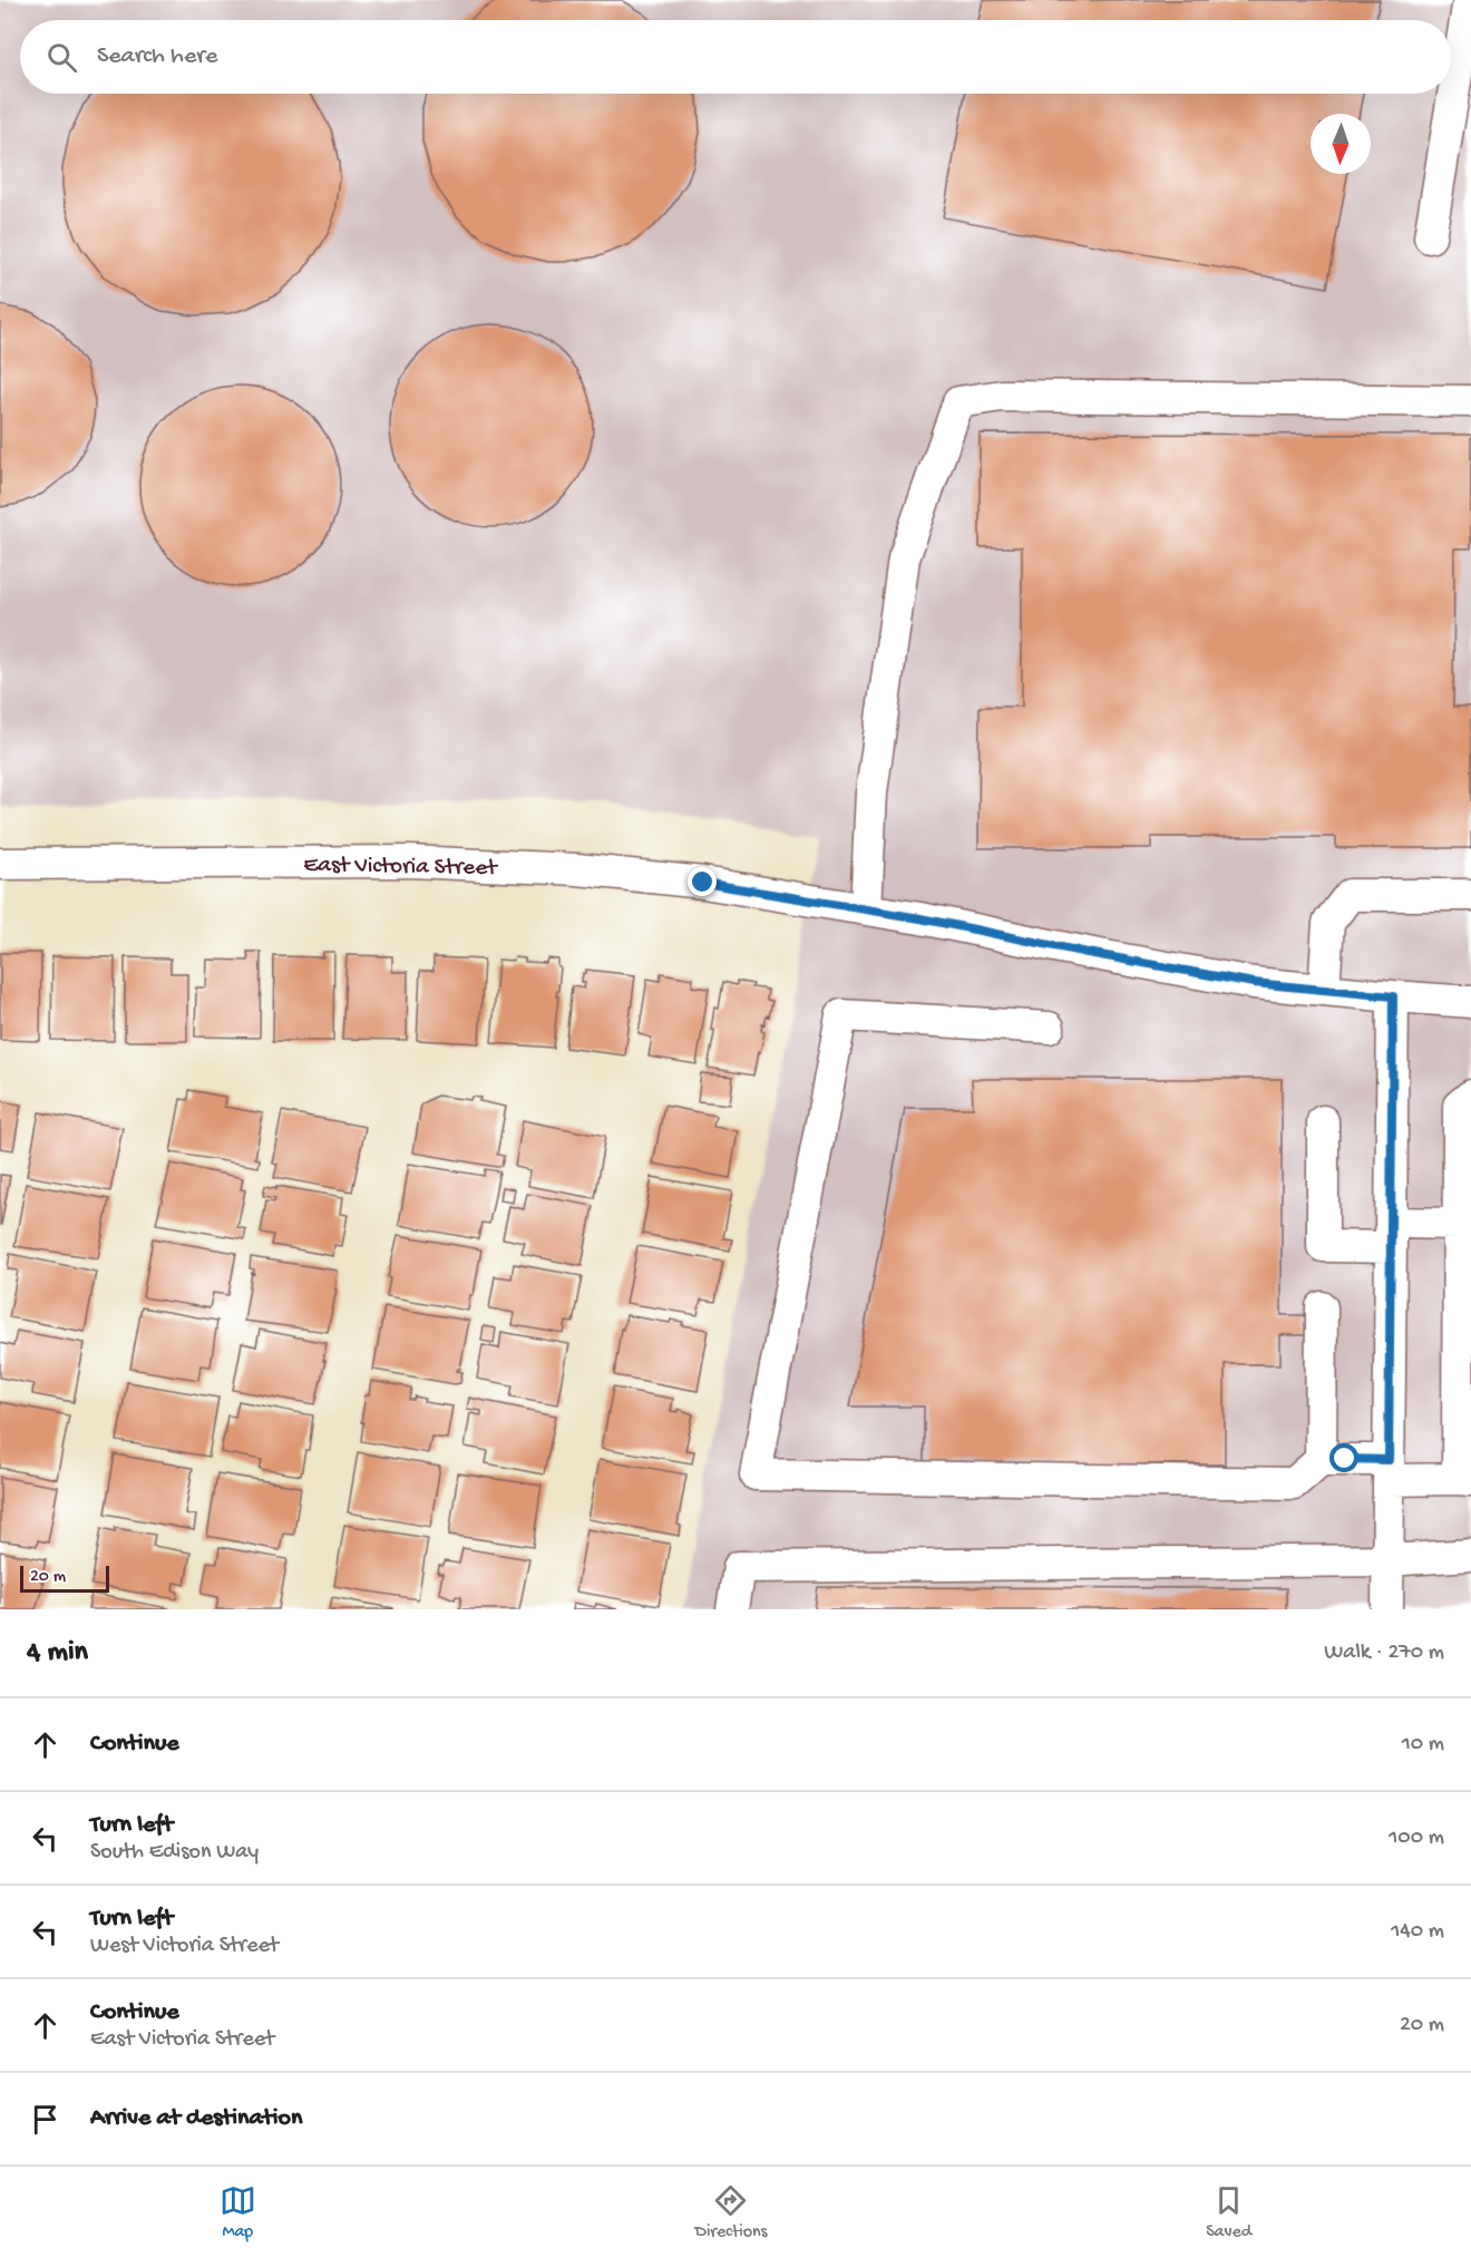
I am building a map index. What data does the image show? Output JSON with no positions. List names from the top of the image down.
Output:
{
  "streets": {
    "street": ["East Victoria Street"]
  },
  "scale_bar": "20 m",
  "north": "bottom",
  "page": {
    "search": "Search here",
    "scale": "20 m",
    "heading": ["4 min", "Walk · 270 m"],
    "list": [
      ["Continue", "10 m"],
      ["Turn left", "South Edison Way", "100 m"],
      ["Turn left", "West Victoria Street", "140 m"],
      ["Continue", "East Victoria Street", "20 m"],
      "Arrive at destination"
    ],
    "nav": ["Map", "Directions", "Saved"]
  }
}
